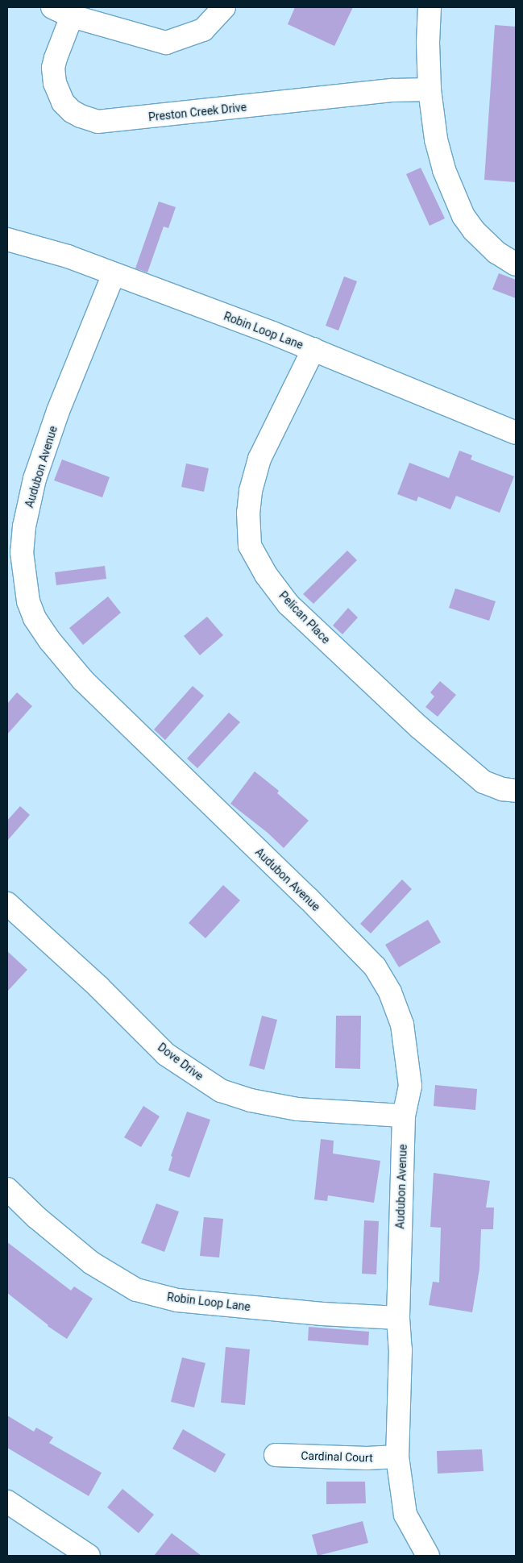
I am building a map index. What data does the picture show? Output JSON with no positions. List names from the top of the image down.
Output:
{
  "streets": {
    "street": [
      "Preston Creek Drive",
      "Robin Loop Lane",
      "Audubon Avenue",
      "Pelican Place",
      "Dove Drive",
      "Cardinal Court"
    ]
  },
  "crossings": [
    ["Robin Loop Lane", "Audubon Avenue"],
    ["Robin Loop Lane", "Pelican Place"],
    ["Audubon Avenue", "Dove Drive"],
    ["Audubon Avenue", "Cardinal Court"]
  ]
}
